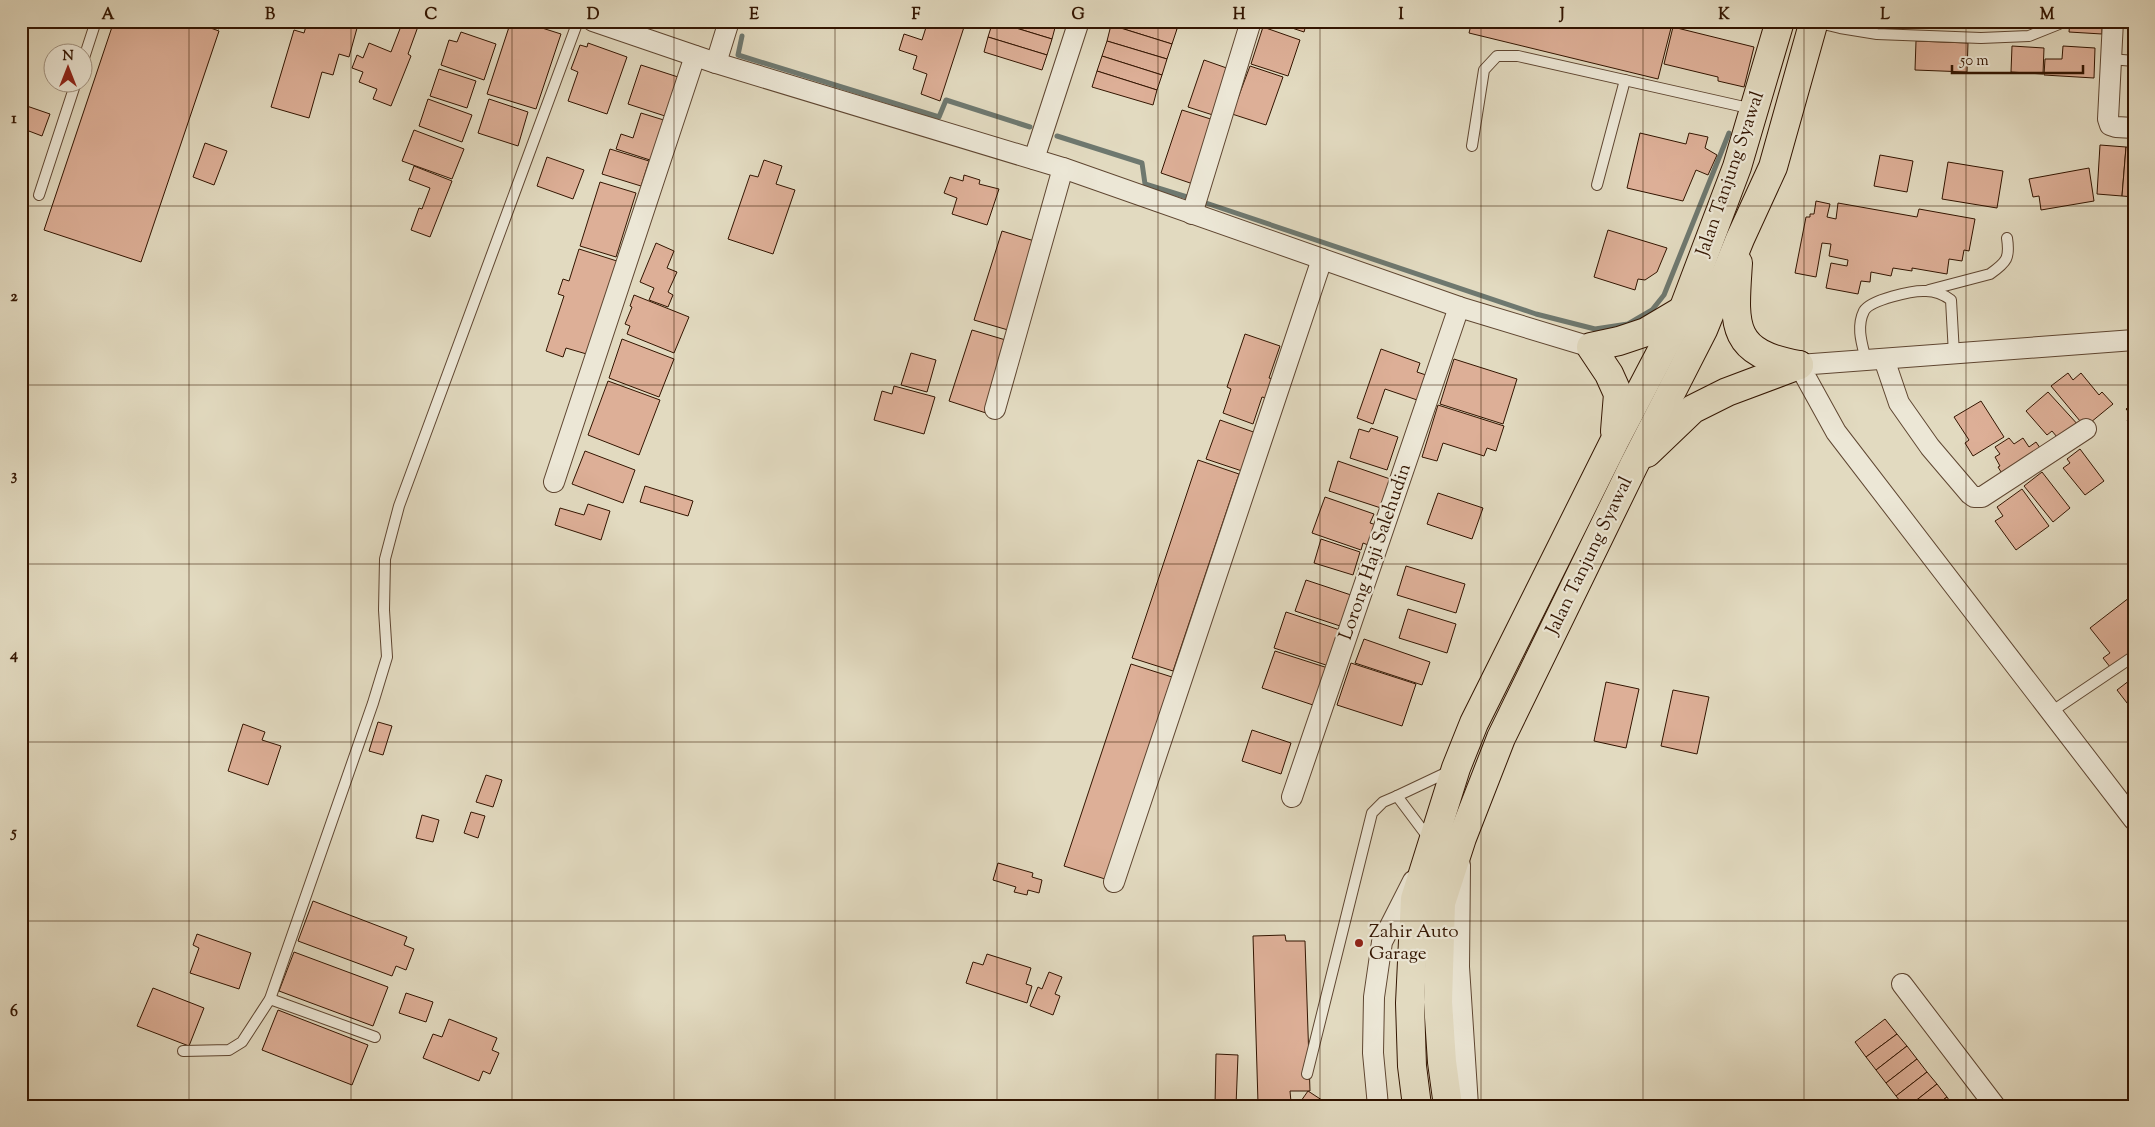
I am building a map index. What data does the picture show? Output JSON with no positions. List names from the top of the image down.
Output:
{
  "streets": {
    "main road": ["Jalan Tanjung Syawal"],
    "street": ["Lorong Haji Salehudin"]
  },
  "places": ["Zahir Auto Garage"],
  "scale_bar": "50 m",
  "north": "top",
  "grid": {
    "columns": [
      "A",
      "B",
      "C",
      "D",
      "E",
      "F",
      "G",
      "H",
      "I",
      "J",
      "K",
      "L",
      "M"
    ],
    "rows": [
      "1",
      "2",
      "3",
      "4",
      "5",
      "6"
    ]
  }
}
